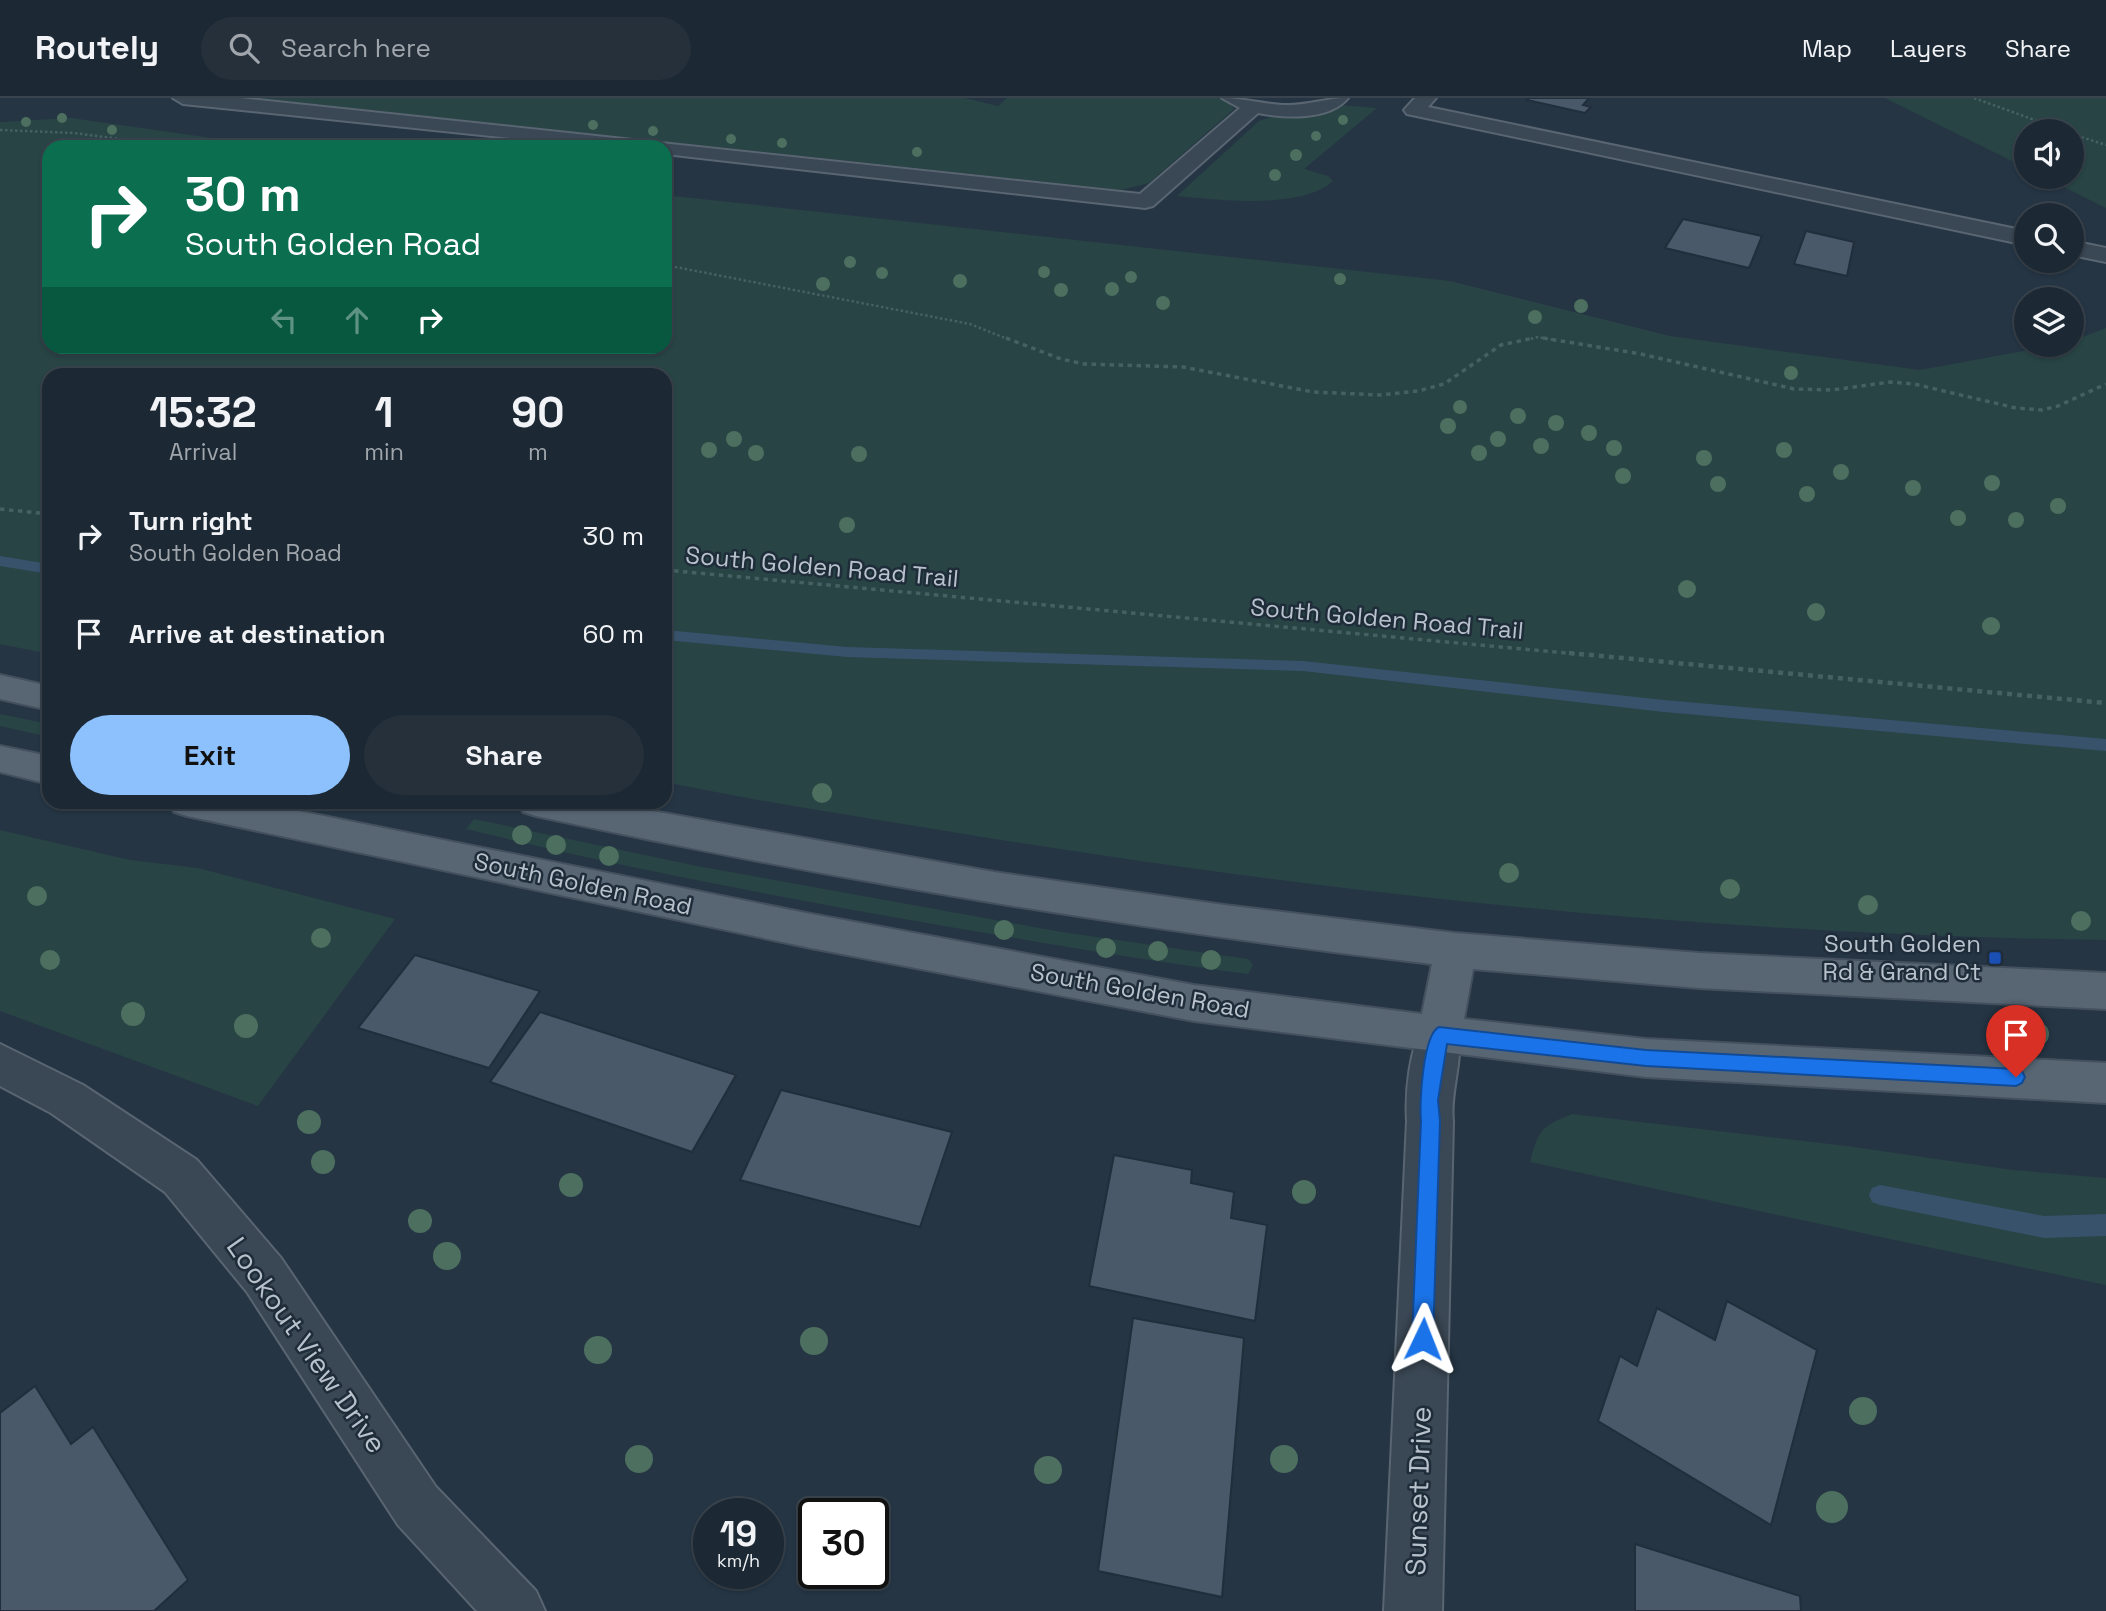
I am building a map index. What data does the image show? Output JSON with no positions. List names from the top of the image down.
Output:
{
  "streets": {
    "main road": ["South Golden Road"],
    "street": ["Lookout View Drive", "Sunset Drive"],
    "path": ["South Golden Road Trail"]
  },
  "crossings": [
    ["South Golden Road", "Sunset Drive"]
  ],
  "places": {
    "transit": ["South Golden Rd & Grand Ct"]
  },
  "page": {
    "header": "Routely",
    "search": "Search here",
    "nav": ["Map", "Layers", "Share"],
    "turn": ["30 m", "South Golden Road"],
    "eta": [
      "15:32",
      "Arrival",
      "1",
      "min",
      "90",
      "m"
    ],
    "list": [
      {
        "name": "Turn right",
        "note": "South Golden Road",
        "value": "30 m"
      },
      {
        "name": "Arrive at destination",
        "value": "60 m"
      }
    ],
    "buttons": ["Exit", "Share"],
    "speed": "19 km/h",
    "limit": "30"
  }
}
